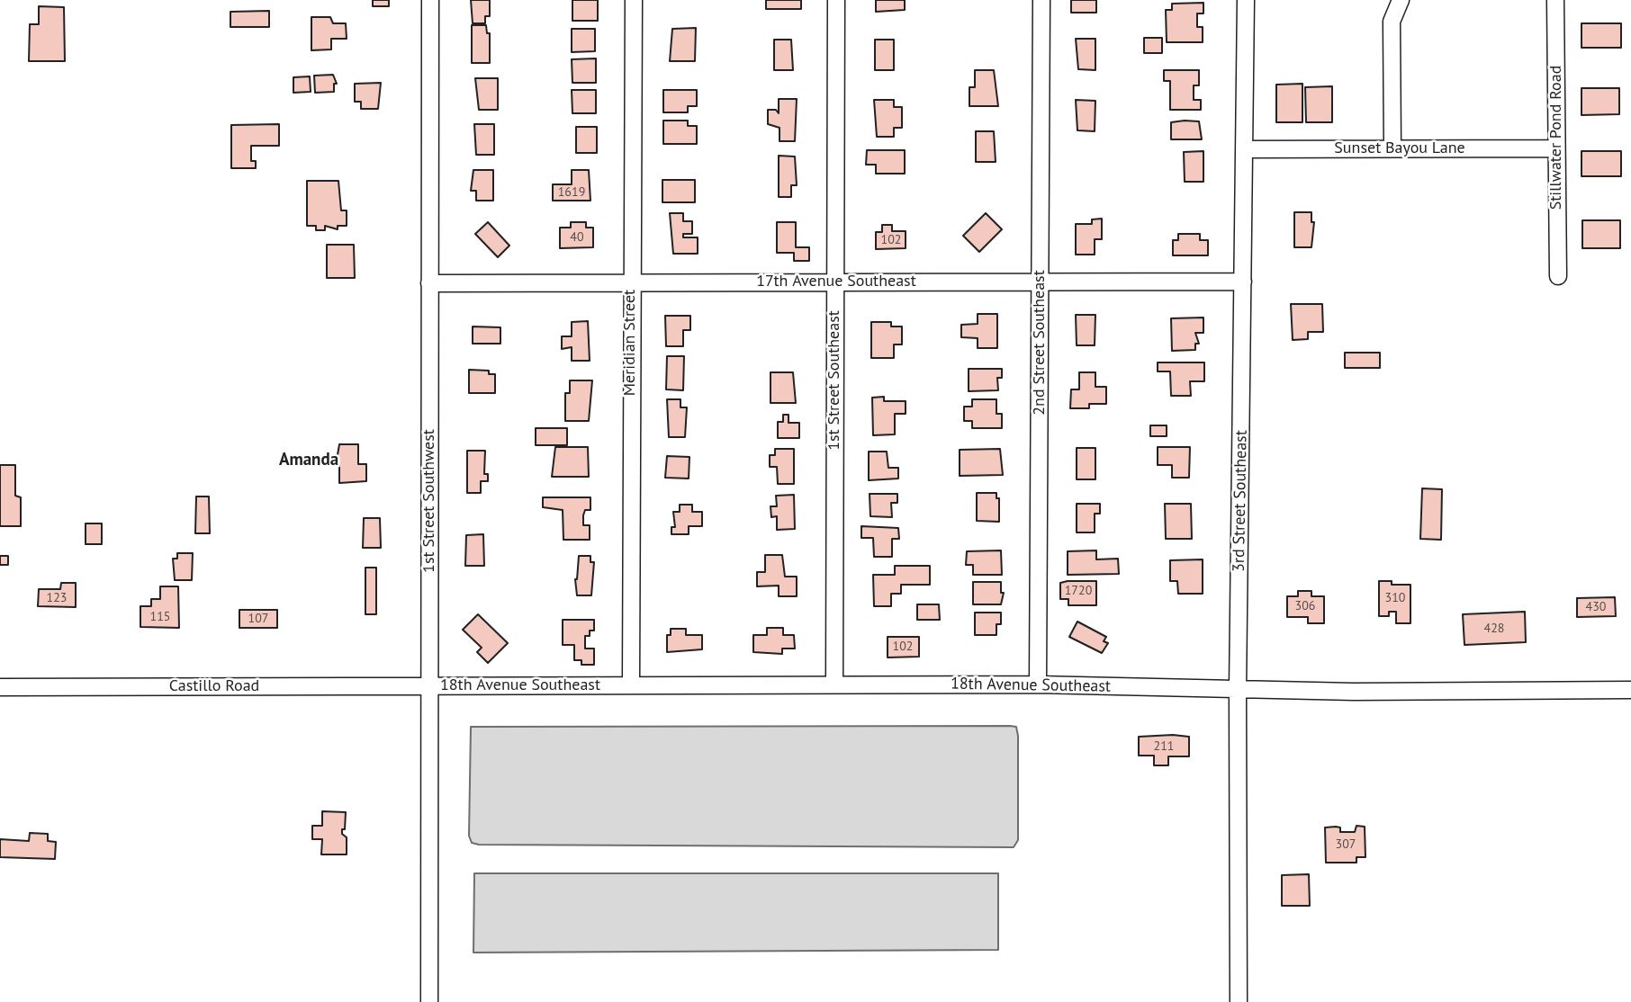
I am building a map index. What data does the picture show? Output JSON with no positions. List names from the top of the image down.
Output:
{
  "streets": {
    "street": [
      "Stillwater Pond Road",
      "Sunset Bayou Lane",
      "17th Avenue Southeast",
      "Meridian Street",
      "2nd Street Southeast",
      "1st Street Southeast",
      "1st Street Southwest",
      "3rd Street Southeast",
      "18th Avenue Southeast",
      "Castillo Road"
    ]
  },
  "crossings": [
    ["Stillwater Pond Road", "Sunset Bayou Lane"],
    ["Sunset Bayou Lane", "3rd Street Southeast"],
    ["17th Avenue Southeast", "Meridian Street"],
    ["17th Avenue Southeast", "2nd Street Southeast"],
    ["17th Avenue Southeast", "1st Street Southeast"],
    ["17th Avenue Southeast", "1st Street Southwest"],
    ["17th Avenue Southeast", "3rd Street Southeast"],
    ["Meridian Street", "18th Avenue Southeast"],
    ["2nd Street Southeast", "18th Avenue Southeast"],
    ["1st Street Southeast", "18th Avenue Southeast"],
    ["1st Street Southwest", "18th Avenue Southeast"],
    ["1st Street Southwest", "Castillo Road"],
    ["3rd Street Southeast", "18th Avenue Southeast"],
    ["18th Avenue Southeast", "Castillo Road"]
  ],
  "districts": ["Amanda"],
  "house_numbers": [
    "1619",
    "40",
    "102",
    "1720",
    "123",
    "310",
    "306",
    "430",
    "115",
    "107",
    "428",
    "102",
    "211",
    "307"
  ]
}
